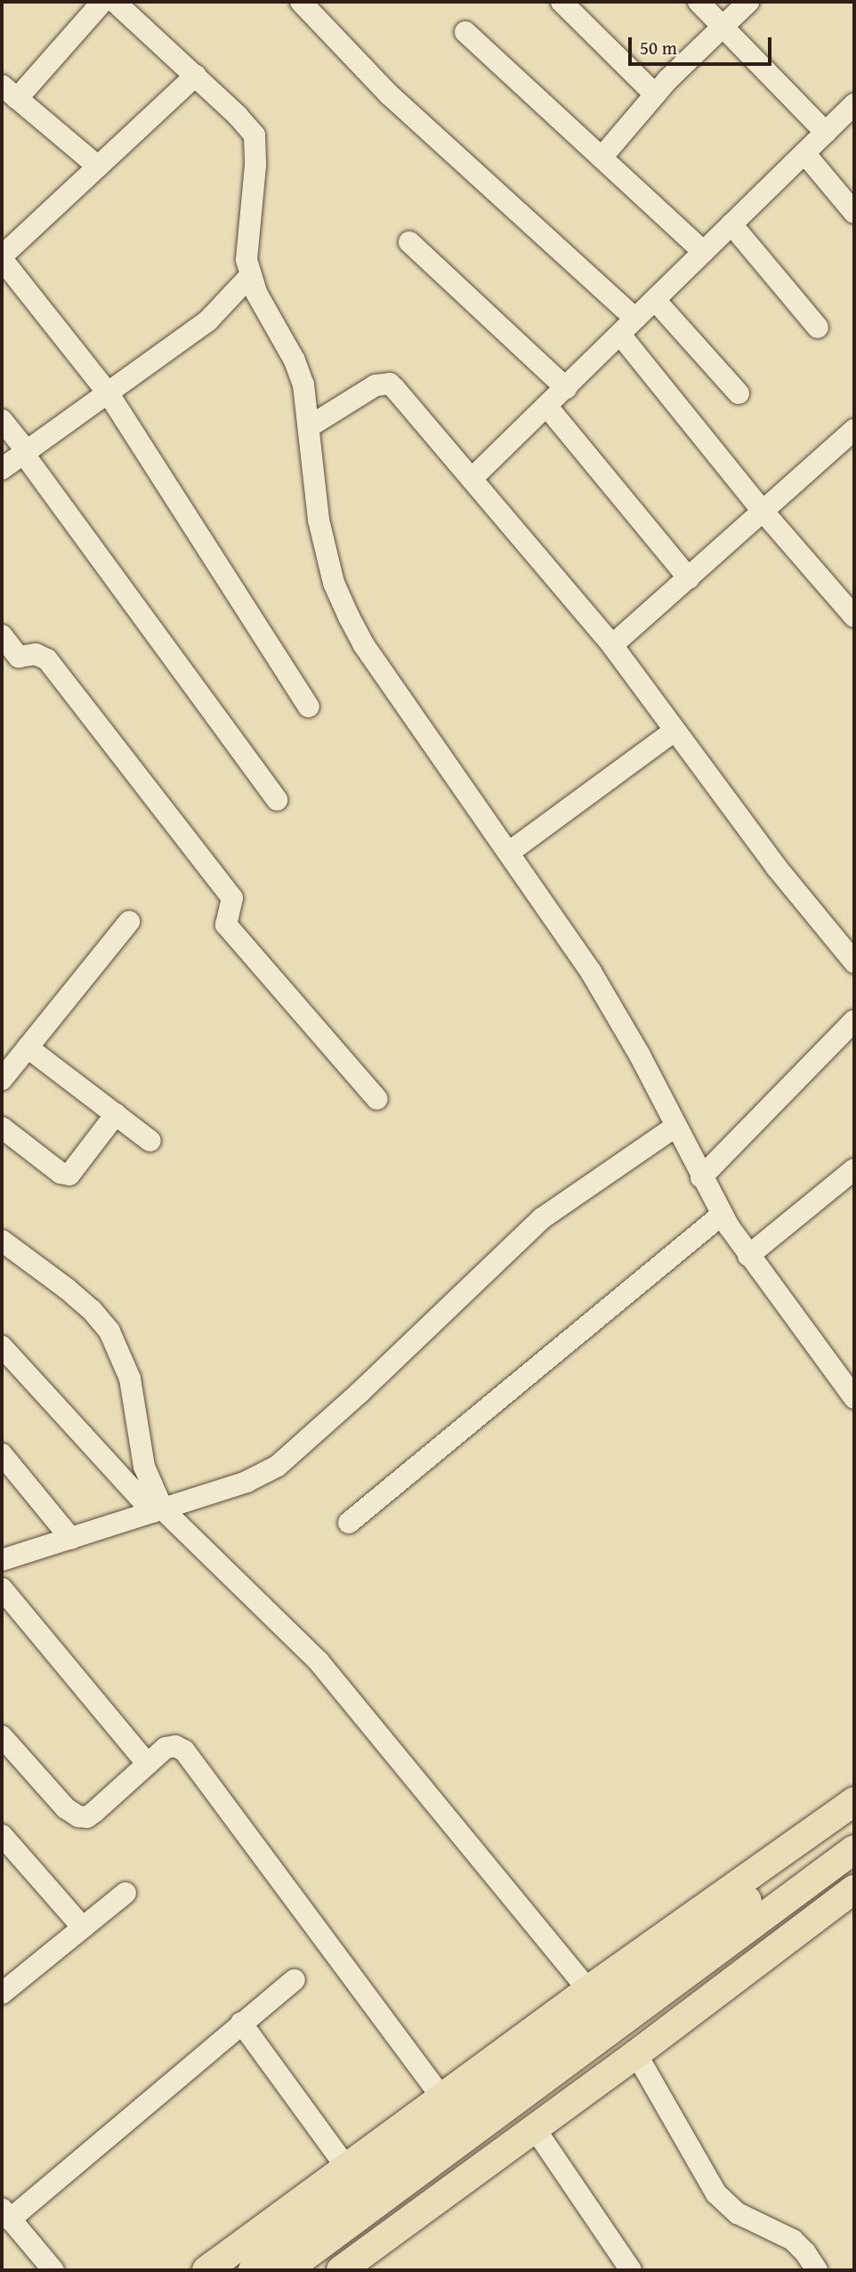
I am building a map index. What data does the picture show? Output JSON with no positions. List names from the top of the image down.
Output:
{
  "scale_bar": "50 m"
}
